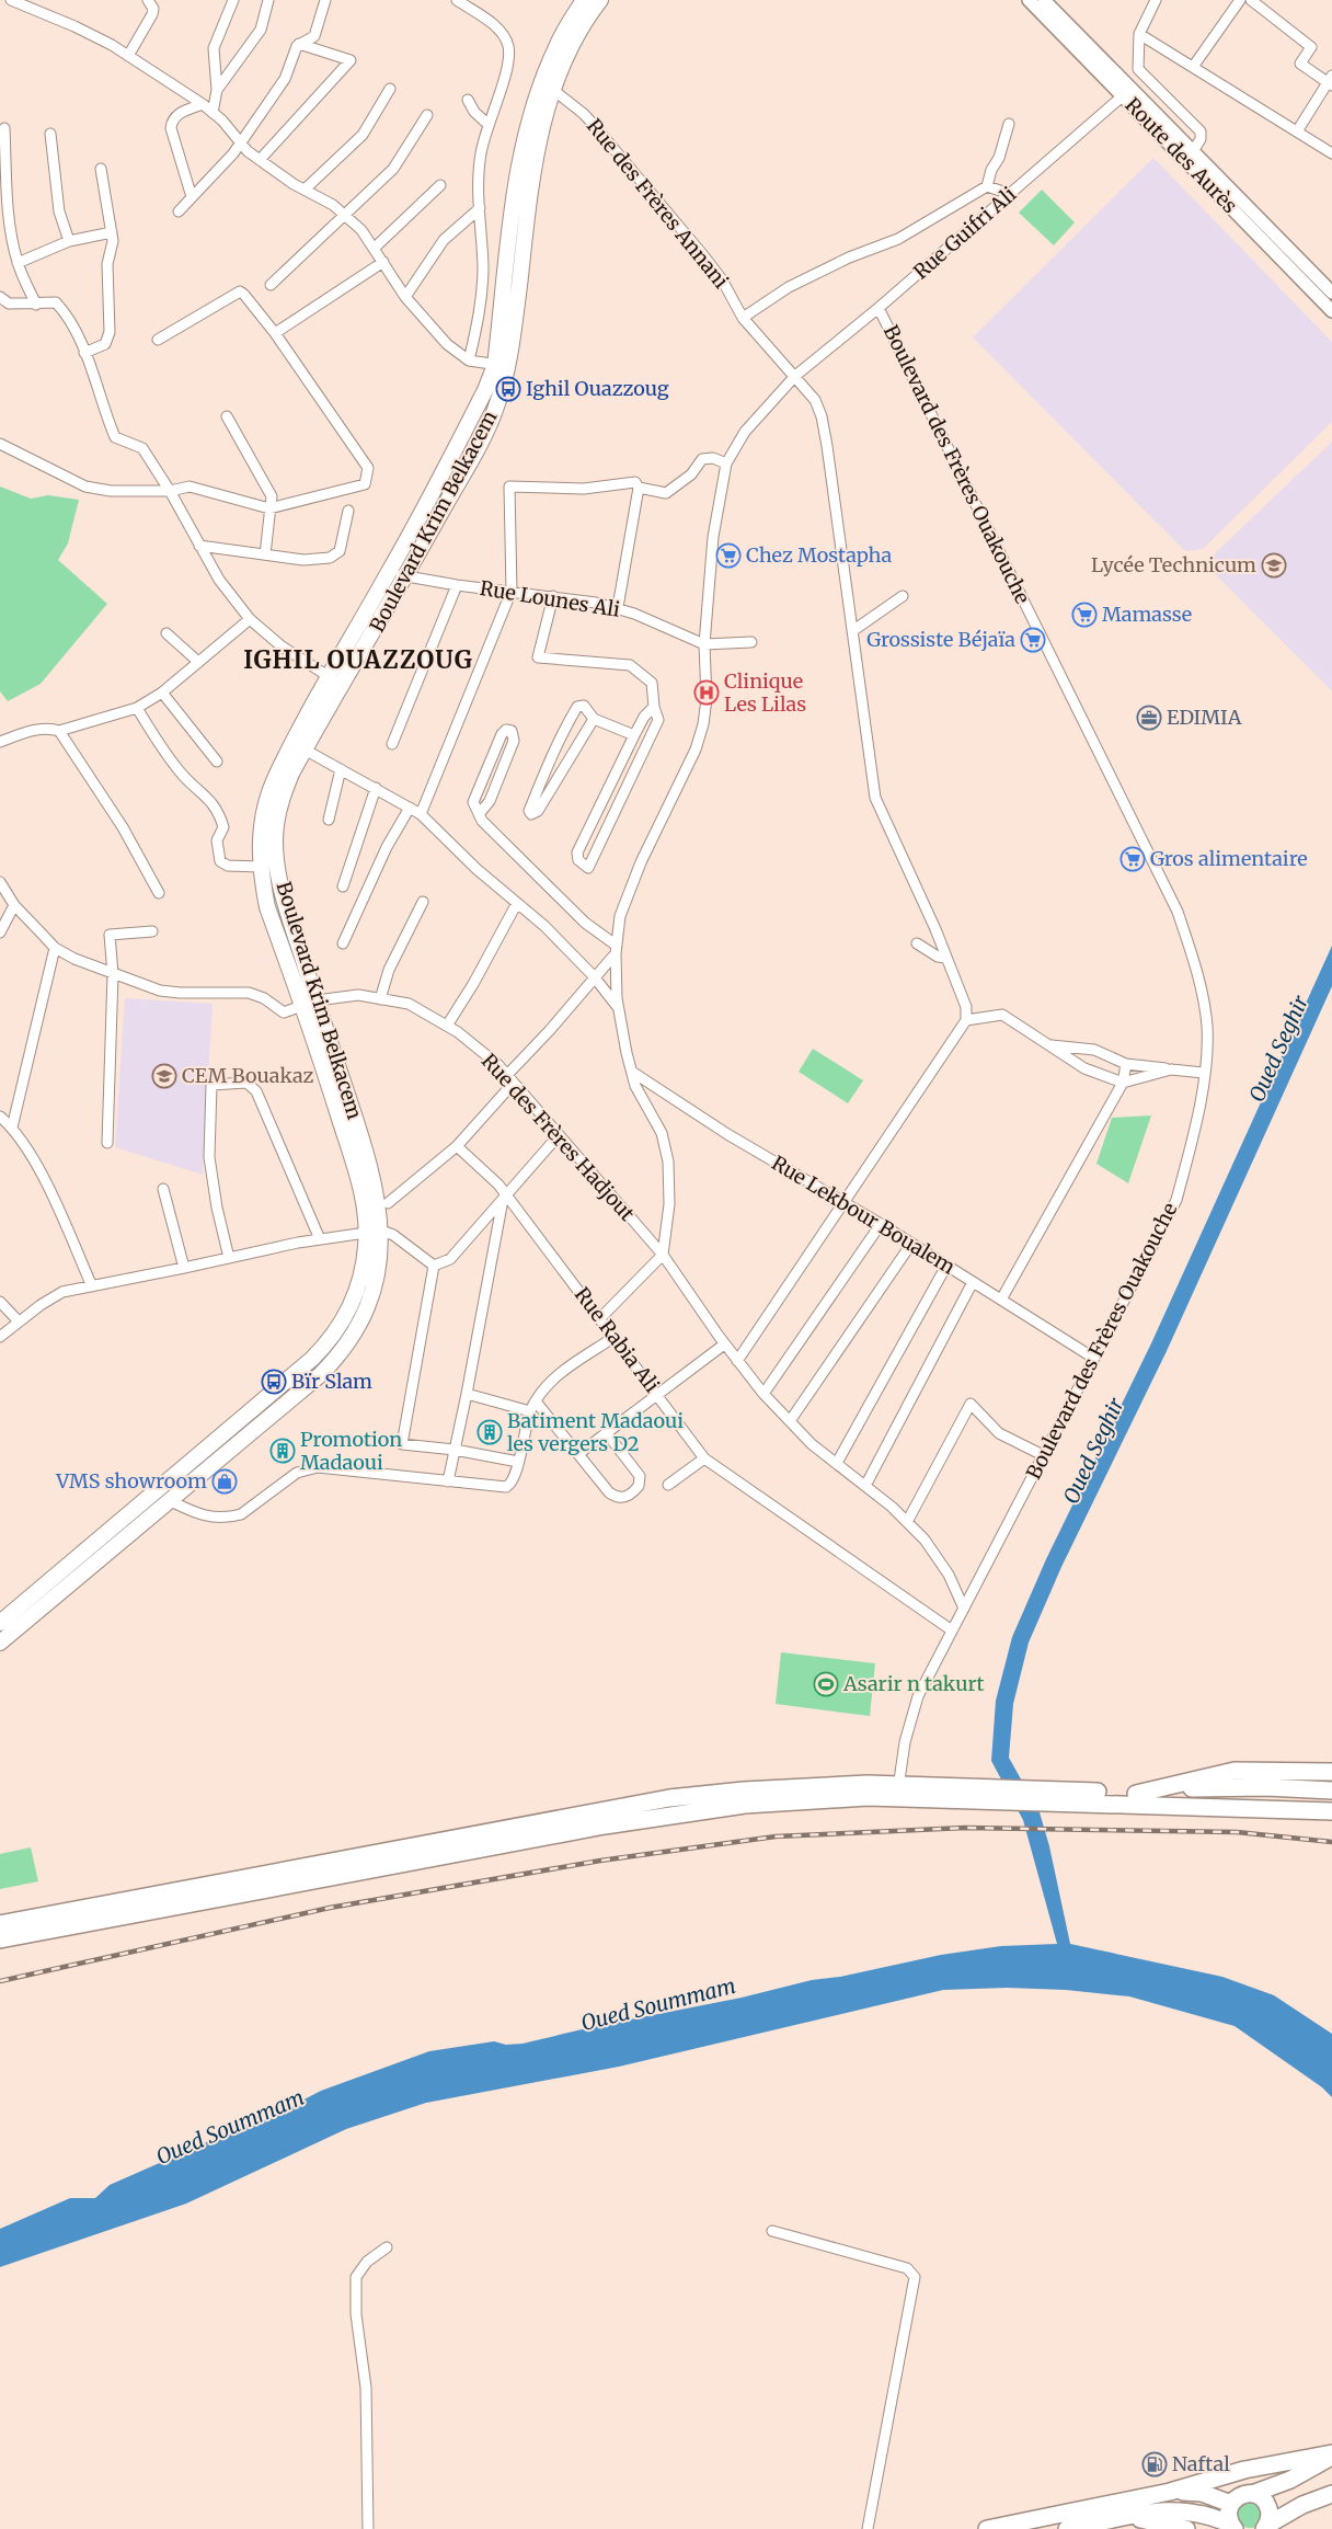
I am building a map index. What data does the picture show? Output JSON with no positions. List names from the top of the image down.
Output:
{
  "streets": {
    "main road": ["Boulevard Krim Belkacem"],
    "street": [
      "Route des Aurès",
      "Rue des Frères Annani",
      "Rue Guifri Ali",
      "Boulevard des Frères Ouakouche",
      "Rue Lounes Ali",
      "Rue des Frères Hadjout",
      "Rue Lekbour Boualem",
      "Rue Rabia Ali"
    ]
  },
  "crossings": [
    ["Route des Aurès", "Rue Guifri Ali"],
    ["Rue des Frères Annani", "Rue Guifri Ali"],
    ["Rue des Frères Annani", "Boulevard Krim Belkacem"],
    ["Rue Guifri Ali", "Boulevard des Frères Ouakouche"],
    ["Boulevard des Frères Ouakouche", "Rue des Frères Hadjout"],
    ["Boulevard des Frères Ouakouche", "Rue Lekbour Boualem"],
    ["Boulevard des Frères Ouakouche", "Rue Rabia Ali"],
    ["Boulevard Krim Belkacem", "Rue Lounes Ali"],
    ["Boulevard Krim Belkacem", "Rue des Frères Hadjout"]
  ],
  "districts": ["IGHIL OUAZZOUG"],
  "water": ["Oued Seghir", "Oued Soummam"],
  "places": {
    "bus stop": ["Ighil Ouazzoug", "Bïr Slam"],
    "supermarket": [
      "Chez Mostapha",
      "Mamasse",
      "Grossiste Béjaïa",
      "Gros alimentaire"
    ],
    "school or university": ["Lycée Technicum", "CEM Bouakaz"],
    "hospital": ["Clinique Les Lilas"],
    "office": ["EDIMIA"],
    "building": ["Batiment Madaoui les vergers D2", "Promotion Madaoui"],
    "shop": ["VMS showroom"],
    "sports": ["Asarir n takurt"],
    "fuel station": ["Naftal"]
  }
}
